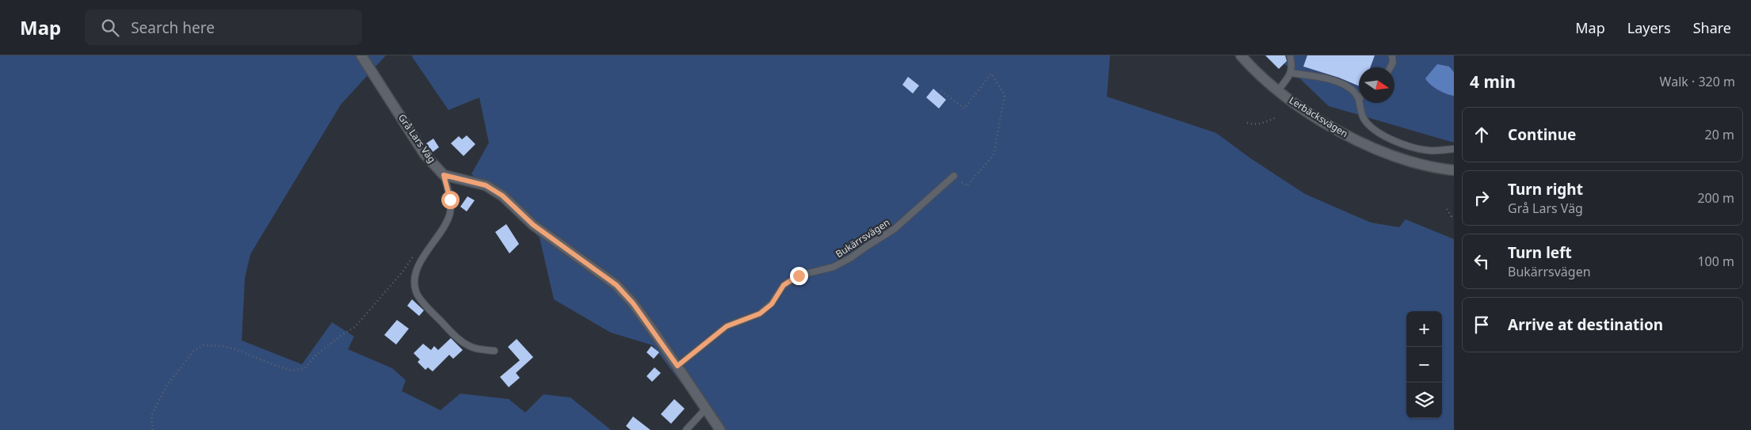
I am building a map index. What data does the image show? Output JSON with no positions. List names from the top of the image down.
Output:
{
  "streets": {
    "street": ["Lerbäcksvägen", "Grå Lars Väg"],
    "lane": ["Bukärrsvägen"]
  },
  "north": "right",
  "page": {
    "header": "Map",
    "search": "Search here",
    "nav": ["Map", "Layers", "Share"],
    "heading": ["4 min", "Walk · 320 m"],
    "list": [
      ["Continue", "20 m"],
      ["Turn right", "Grå Lars Väg", "200 m"],
      ["Turn left", "Bukärrsvägen", "100 m"],
      "Arrive at destination"
    ],
    "map_buttons": ["+", "−"]
  }
}
